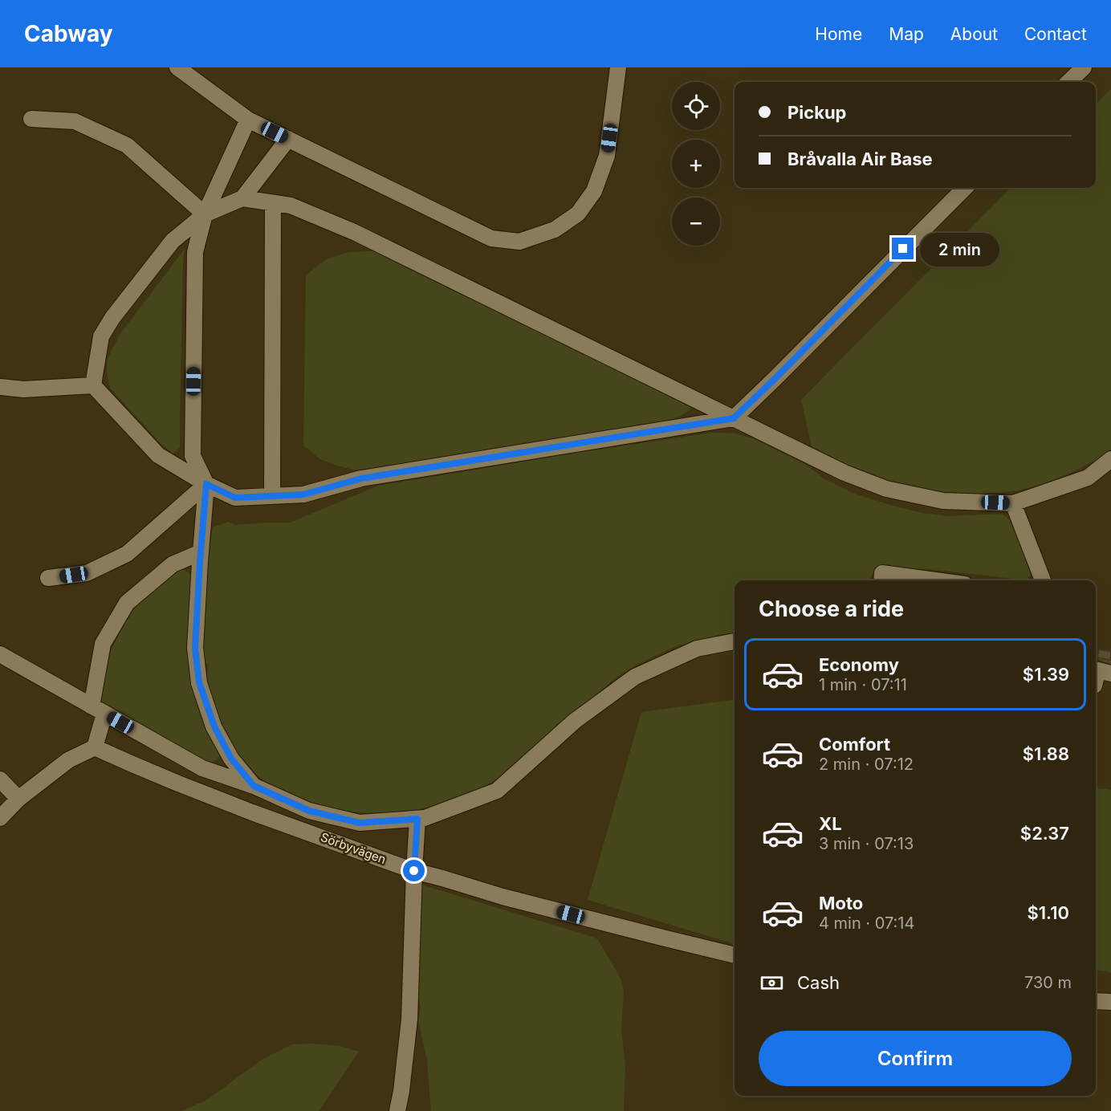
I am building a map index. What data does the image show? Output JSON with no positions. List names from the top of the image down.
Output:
{
  "streets": {
    "street": ["Sörbyvägen"]
  },
  "page": {
    "header": "Cabway",
    "nav": [
      "Home",
      "Map",
      "About",
      "Contact"
    ],
    "map_buttons": ["+", "−"],
    "banner": ["Pickup", "Bråvalla Air Base"],
    "bubble": "2 min",
    "heading": "Choose a ride",
    "list": [
      {
        "name": "Economy",
        "note": "1 min · 07:11",
        "value": "$1.39"
      },
      {
        "name": "Comfort",
        "note": "2 min · 07:12",
        "value": "$1.88"
      },
      {
        "name": "XL",
        "note": "3 min · 07:13",
        "value": "$2.37"
      },
      {
        "name": "Moto",
        "note": "4 min · 07:14",
        "value": "$1.10"
      }
    ],
    "pay": ["Cash", "730 m"],
    "buttons": "Confirm"
  }
}
